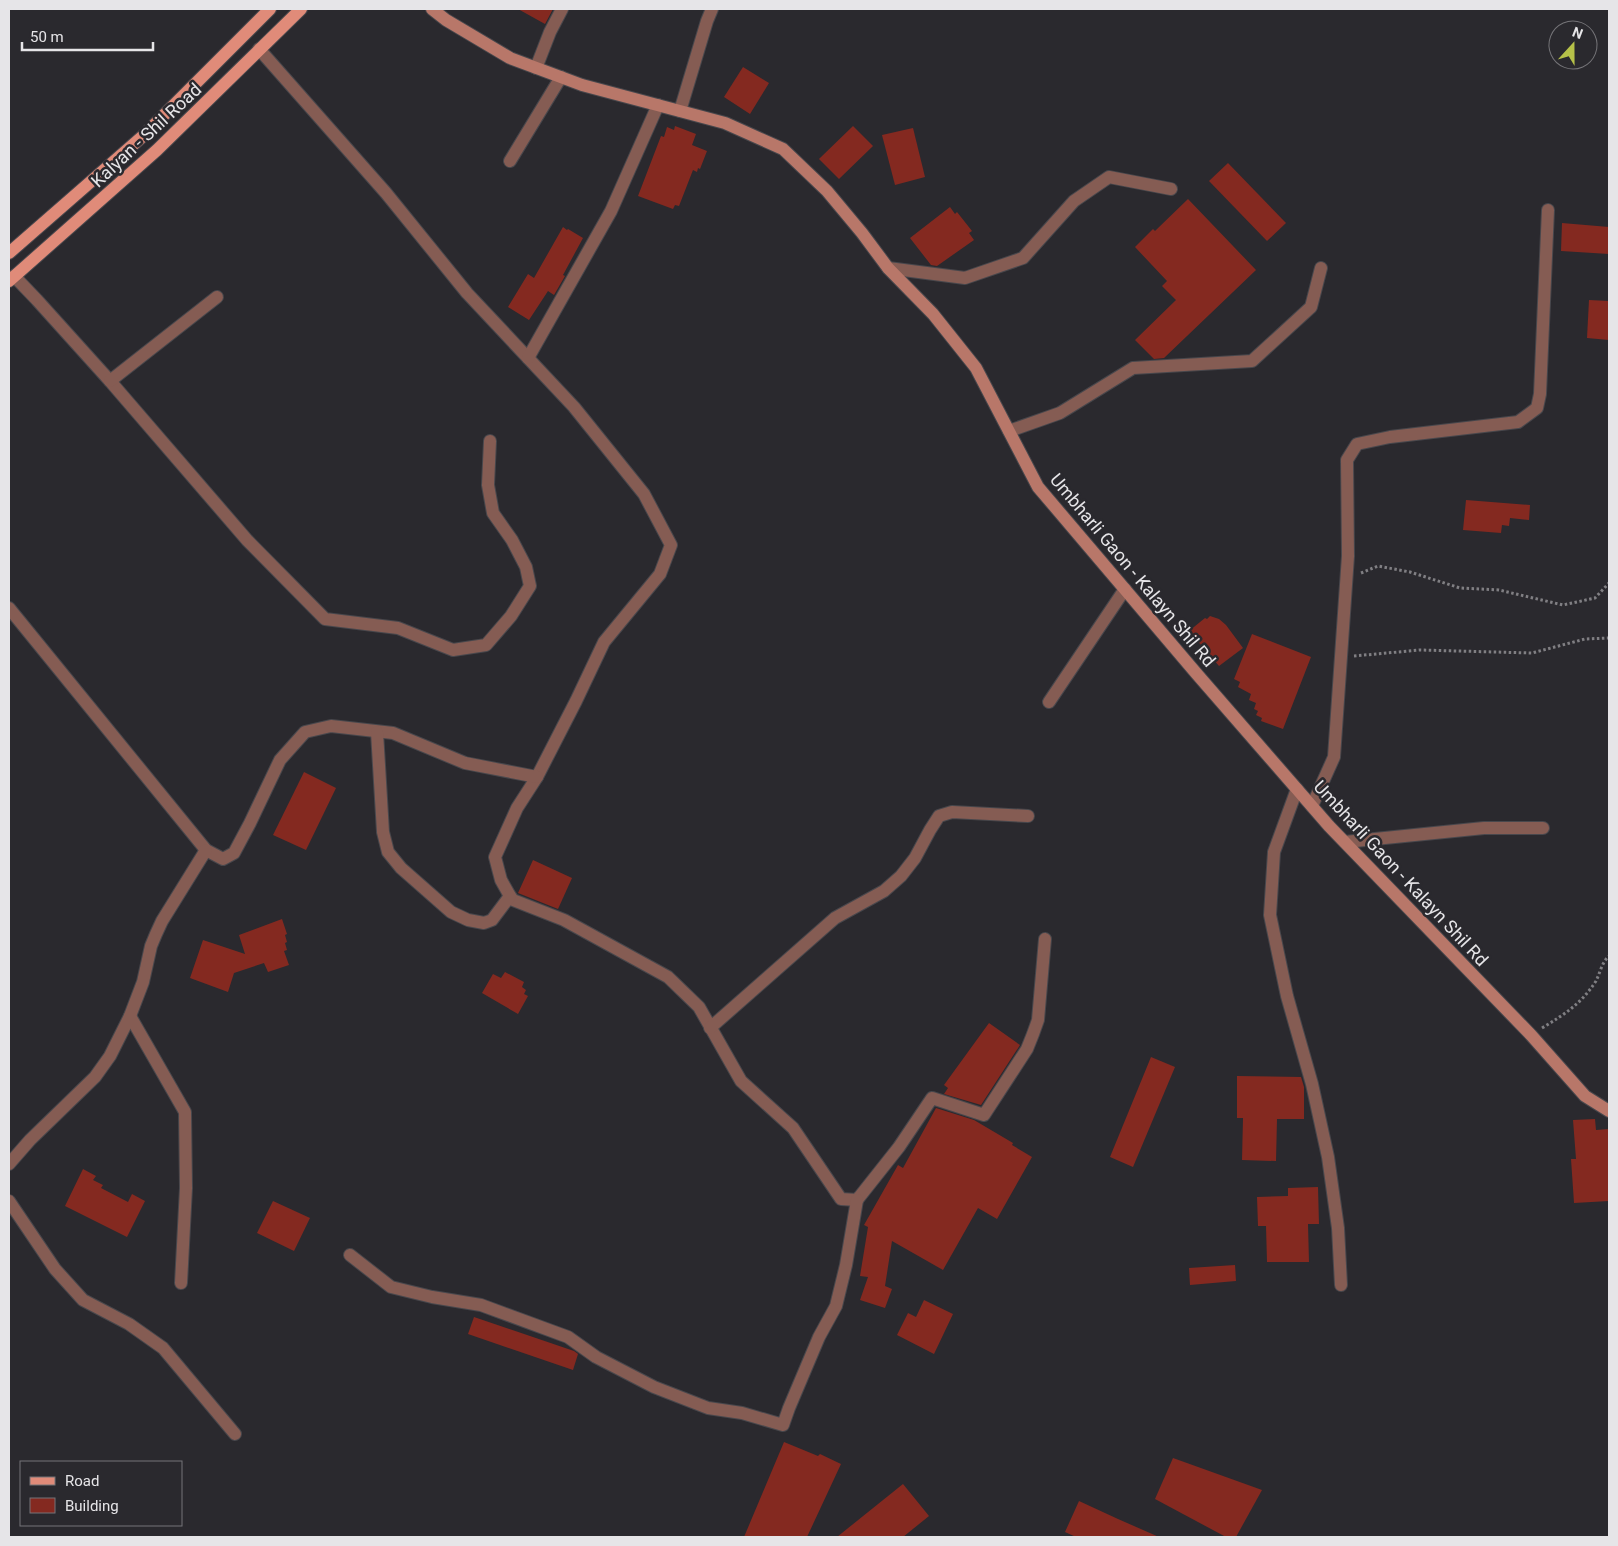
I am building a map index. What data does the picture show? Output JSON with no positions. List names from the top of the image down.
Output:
{
  "streets": {
    "main road": ["Kalyan - Shil Road"],
    "street": ["Umbharli Gaon - Kalayn Shil Rd"]
  },
  "legend": ["Road", "Building"],
  "scale_bar": "50 m",
  "north": "top"
}
